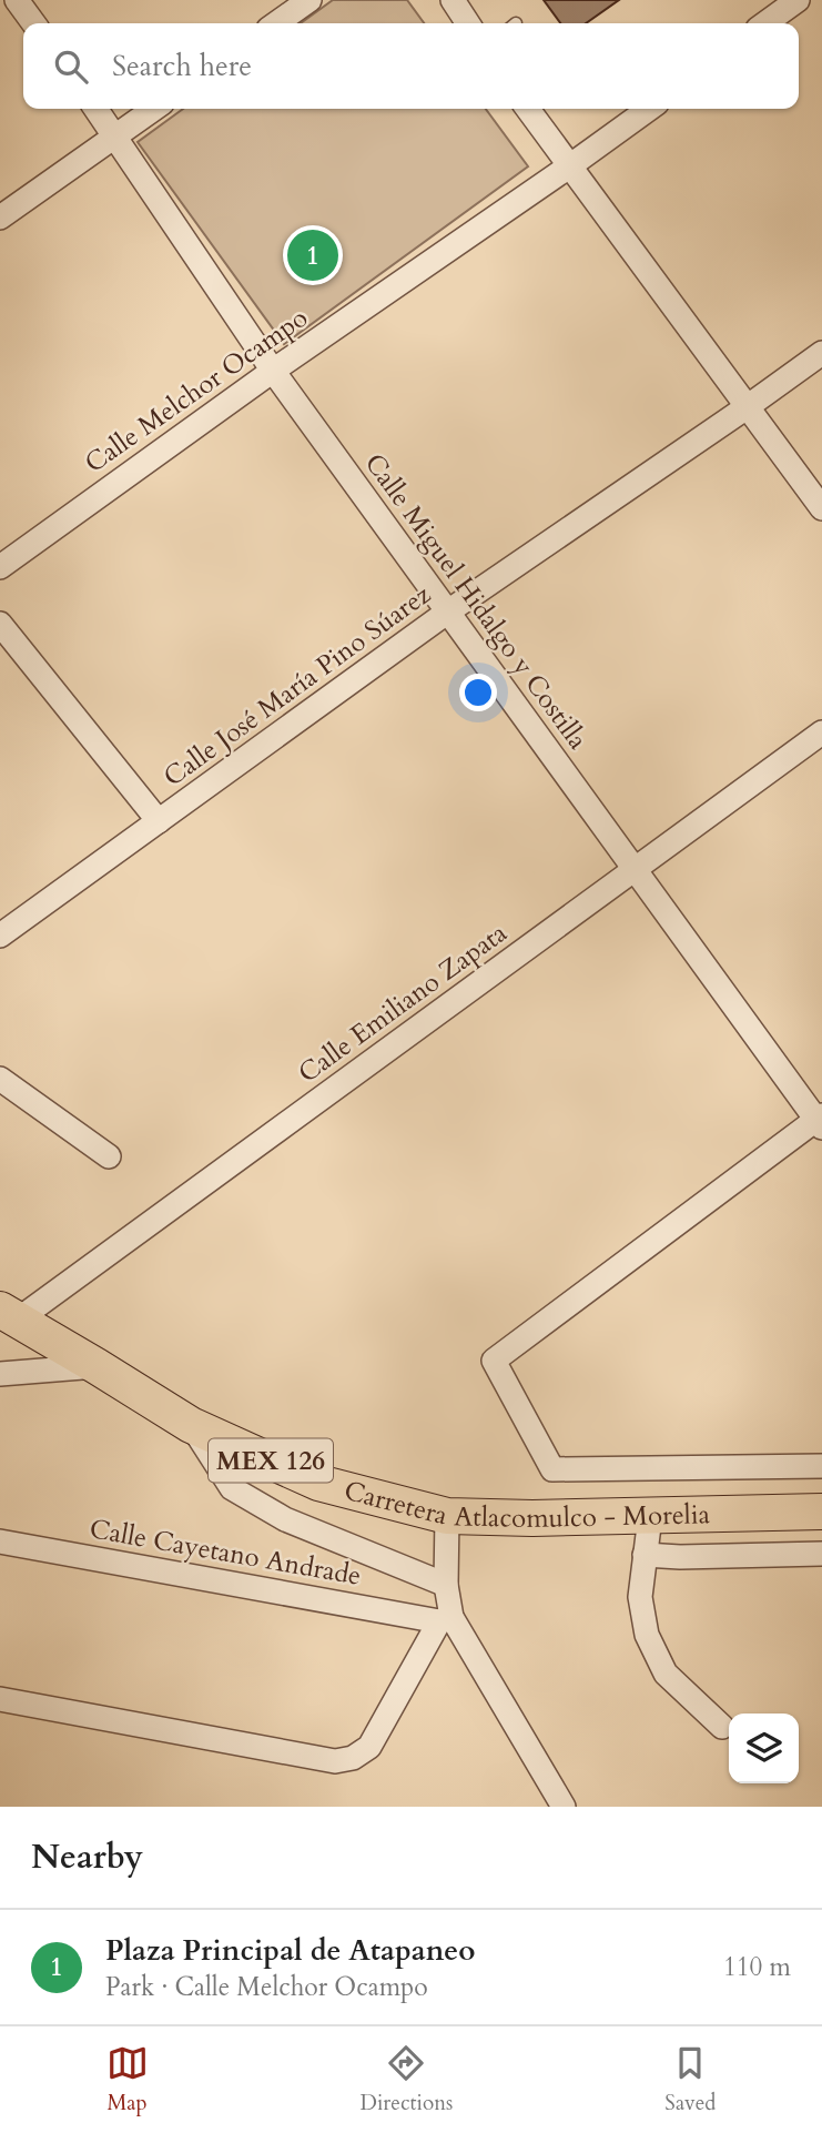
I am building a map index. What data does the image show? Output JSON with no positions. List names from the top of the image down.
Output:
{
  "streets": {
    "main road": ["MEX 126", "Carretera Atlacomulco - Morelia"],
    "street": [
      "Calle Melchor Ocampo",
      "Calle Miguel Hidalgo y Costilla",
      "Calle José María Pino Súarez",
      "Calle Emiliano Zapata",
      "Calle Cayetano Andrade"
    ]
  },
  "crossings": [
    ["Calle Melchor Ocampo", "Calle Miguel Hidalgo y Costilla"],
    ["Calle Miguel Hidalgo y Costilla", "Calle José María Pino Súarez"],
    ["Calle Miguel Hidalgo y Costilla", "Calle Emiliano Zapata"],
    ["Calle Emiliano Zapata", "Carretera Atlacomulco - Morelia"]
  ],
  "page": {
    "search": "Search here",
    "pins": "1",
    "heading": "Nearby",
    "list": [
      {
        "mark": "1",
        "name": "Plaza Principal de Atapaneo",
        "note": "Park · Calle Melchor Ocampo",
        "value": "110 m"
      }
    ],
    "nav": ["Map", "Directions", "Saved"]
  }
}
